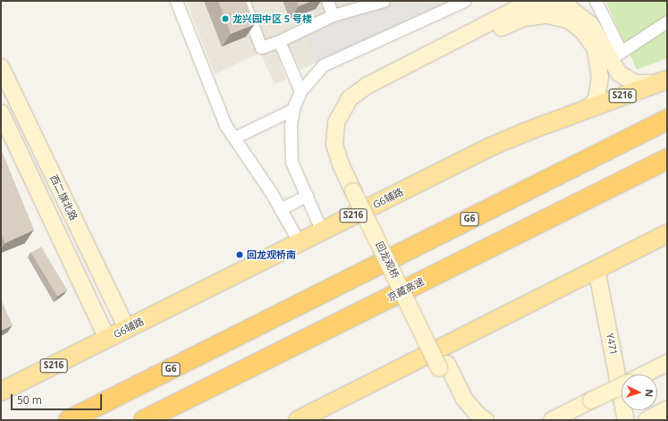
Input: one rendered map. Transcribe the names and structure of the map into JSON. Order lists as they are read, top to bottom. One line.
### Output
{"streets":{"highway":["G6","京藏高速"],"main road":["S216","西二旗北路","G6辅路","回龙观桥","Y471"]},"crossings":[["西二旗北路","G6辅路"]],"places":["龙兴园中区 5 号楼","回龙观桥南"],"scale_bar":"50 m","north":"right"}
